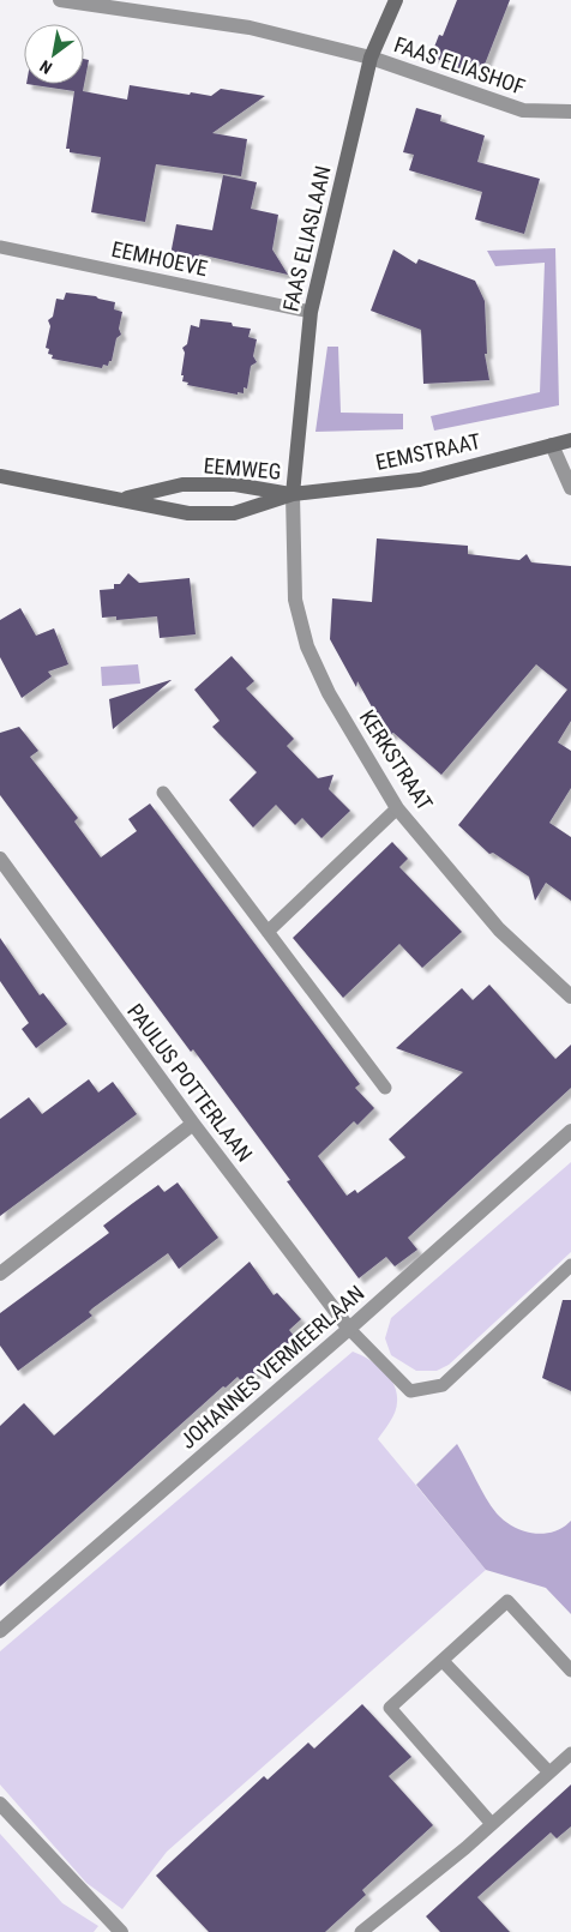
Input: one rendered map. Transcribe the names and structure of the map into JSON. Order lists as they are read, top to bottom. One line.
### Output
{"streets":{"main road":["FAAS ELIASLAAN","EEMSTRAAT","EEMWEG"],"street":["FAAS ELIASHOF","KERKSTRAAT","PAULUS POTTERLAAN","JOHANNES VERMEERLAAN"],"lane":["EEMHOEVE"]},"crossings":[["FAAS ELIASHOF","FAAS ELIASLAAN"],["FAAS ELIASLAAN","EEMHOEVE"],["FAAS ELIASLAAN","EEMSTRAAT"],["FAAS ELIASLAAN","EEMWEG"],["FAAS ELIASLAAN","KERKSTRAAT"],["EEMSTRAAT","EEMWEG"],["EEMSTRAAT","KERKSTRAAT"],["EEMWEG","KERKSTRAAT"],["PAULUS POTTERLAAN","JOHANNES VERMEERLAAN"]],"north":"bottom left"}
